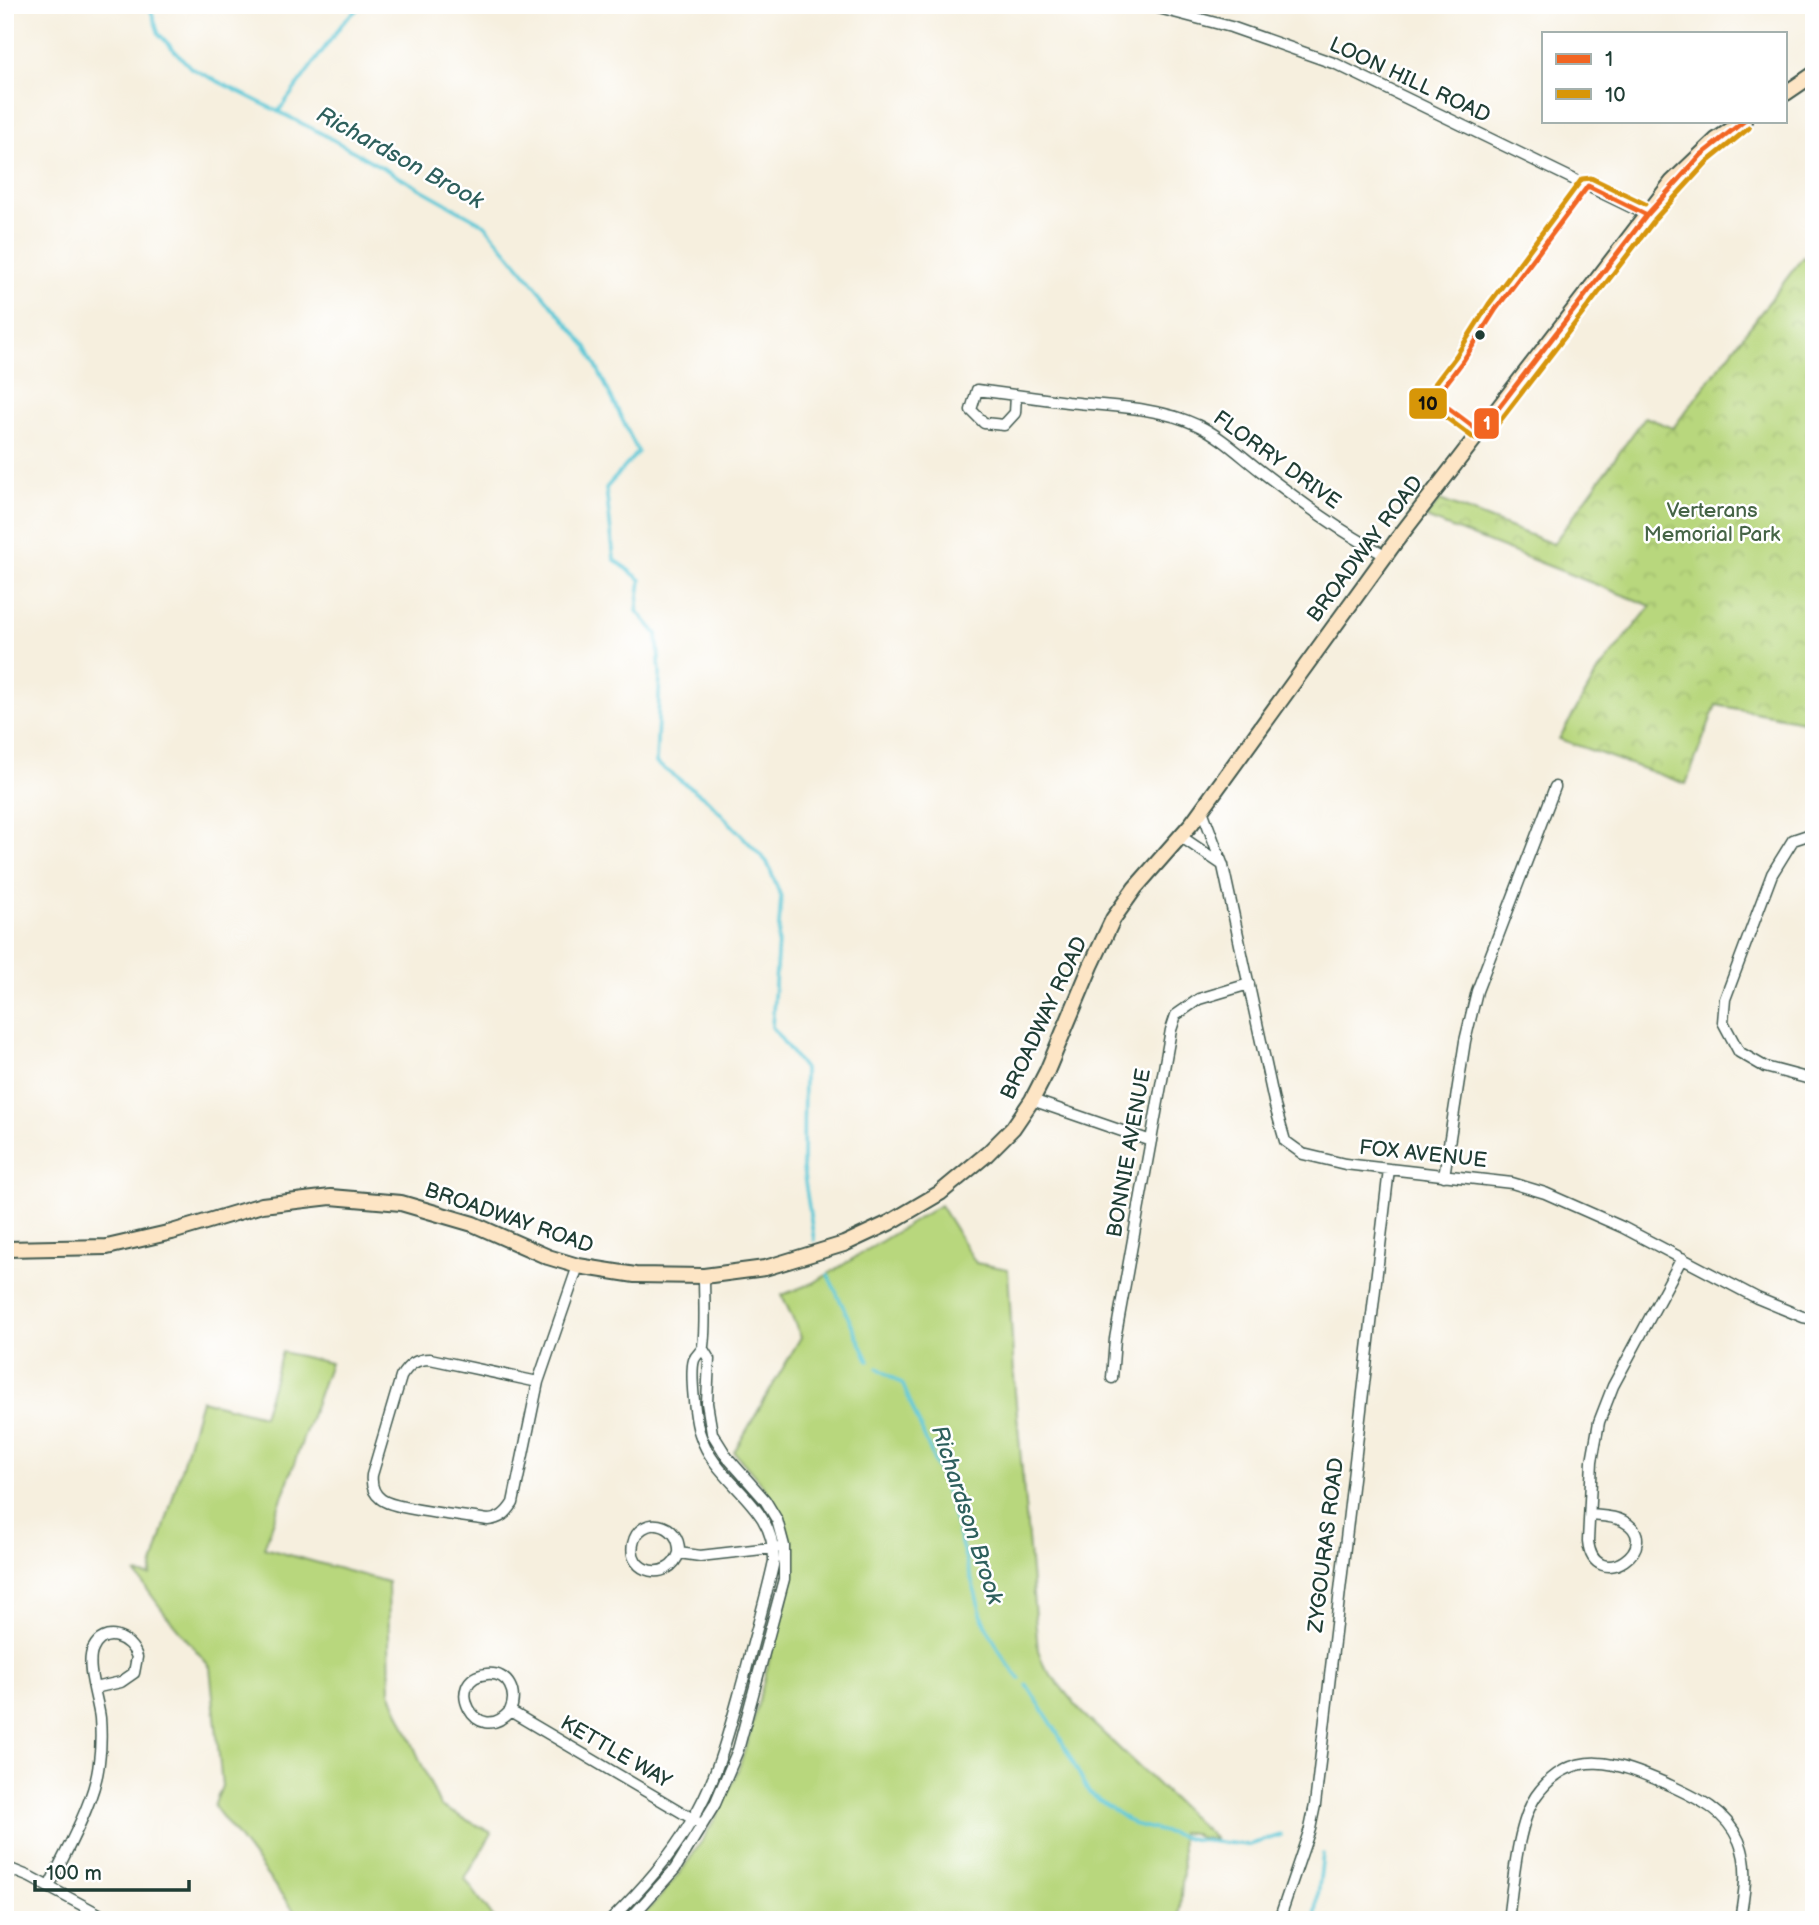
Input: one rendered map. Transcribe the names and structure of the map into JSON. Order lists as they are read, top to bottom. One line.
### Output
{"streets":{"main road":["BROADWAY ROAD"],"street":["LOON HILL ROAD","FLORRY DRIVE","BONNIE AVENUE","FOX AVENUE","ZYGOURAS ROAD","KETTLE WAY"]},"crossings":[["LOON HILL ROAD","BROADWAY ROAD"],["FLORRY DRIVE","BROADWAY ROAD"],["BROADWAY ROAD","FOX AVENUE"],["BONNIE AVENUE","FOX AVENUE"],["FOX AVENUE","ZYGOURAS ROAD"]],"water":["Richardson Brook"],"parks":["Verterans Memorial Park"],"lines":["transit line 1","transit line 10"],"legend":["1","10"],"scale_bar":"100 m"}
